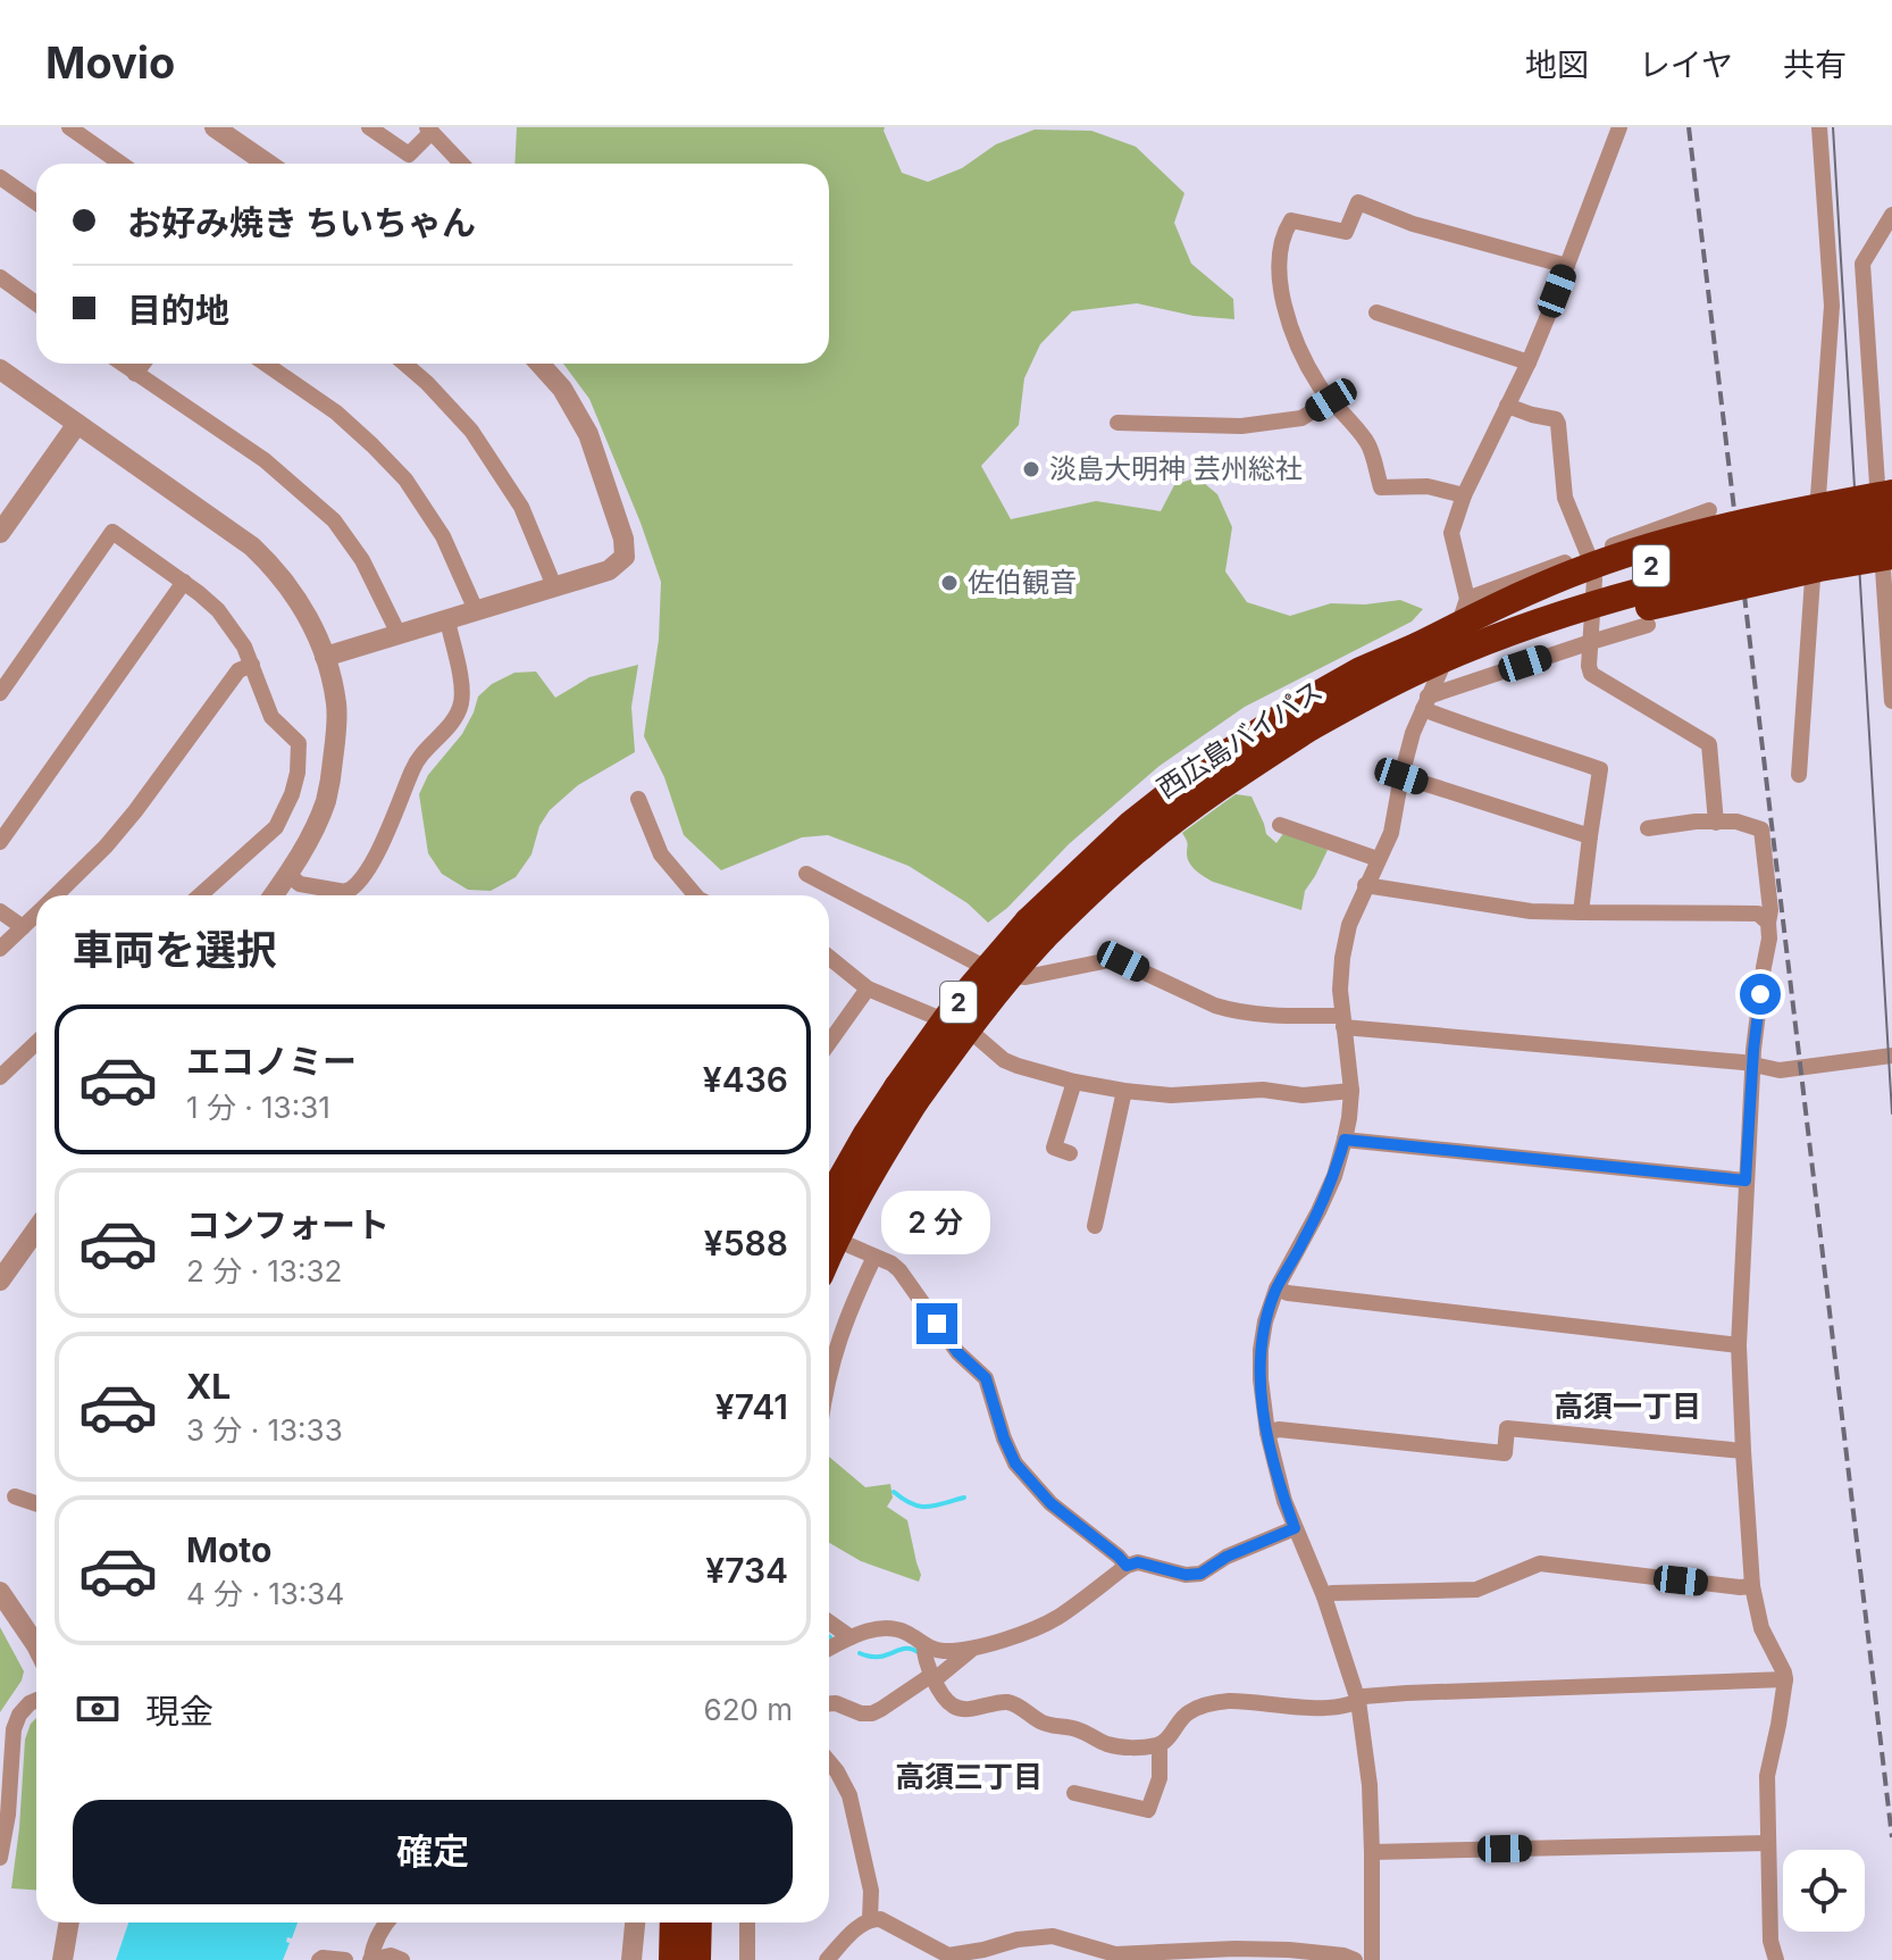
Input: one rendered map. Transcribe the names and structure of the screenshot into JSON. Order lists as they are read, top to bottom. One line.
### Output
{"streets":{"highway":["2","西広島バイパス"]},"districts":["高須一丁目","高須三丁目"],"places":["淡島大明神 芸州総社","佐伯観音"],"page":{"header":"Movio","nav":["地図","レイヤ","共有"],"banner":["お好み焼き ちいちゃん","目的地"],"heading":"車両を選択","list":[{"name":"エコノミー","note":"1 分 · 13:31","value":"¥436"},{"name":"コンフォート","note":"2 分 · 13:32","value":"¥588"},{"name":"XL","note":"3 分 · 13:33","value":"¥741"},{"name":"Moto","note":"4 分 · 13:34","value":"¥734"}],"bubble":"2 分","pay":["現金","620 m"],"buttons":"確定"}}
